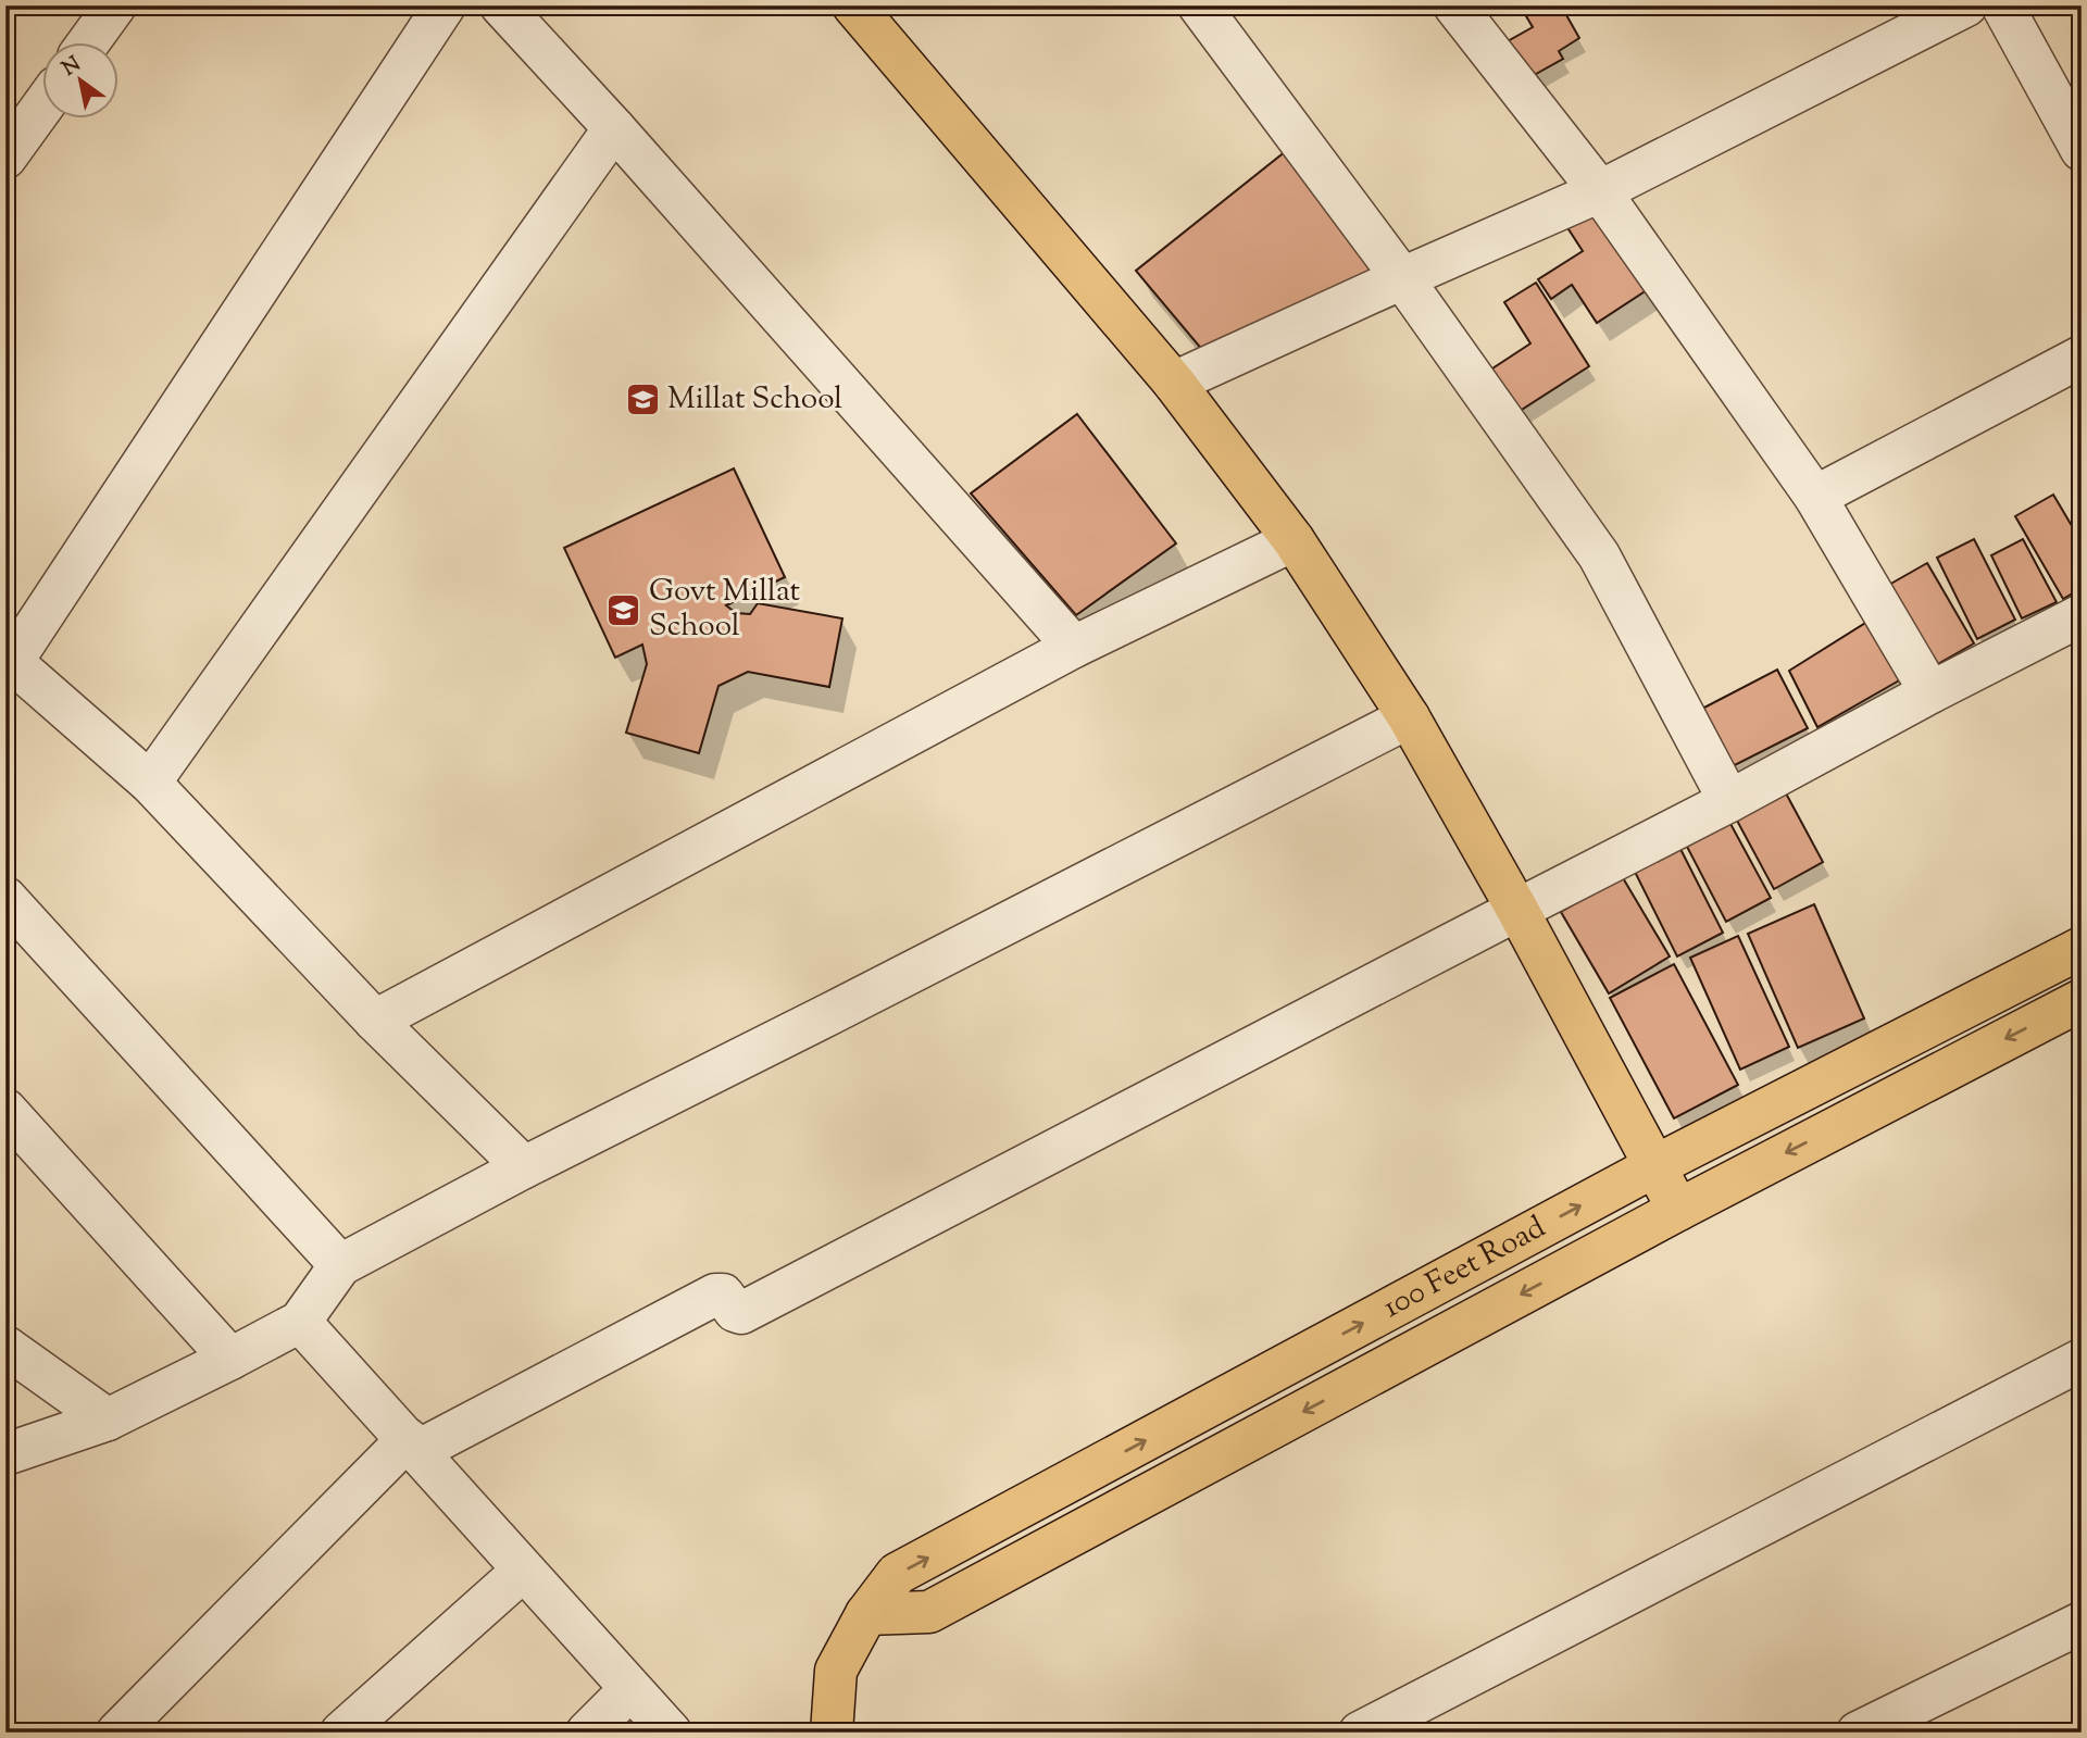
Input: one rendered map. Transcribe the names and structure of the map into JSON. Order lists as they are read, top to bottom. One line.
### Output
{"streets":{"main road":["100 Feet Road"]},"places":{"school or university":["Millat School","Govt Millat School"]},"north":"top left"}
